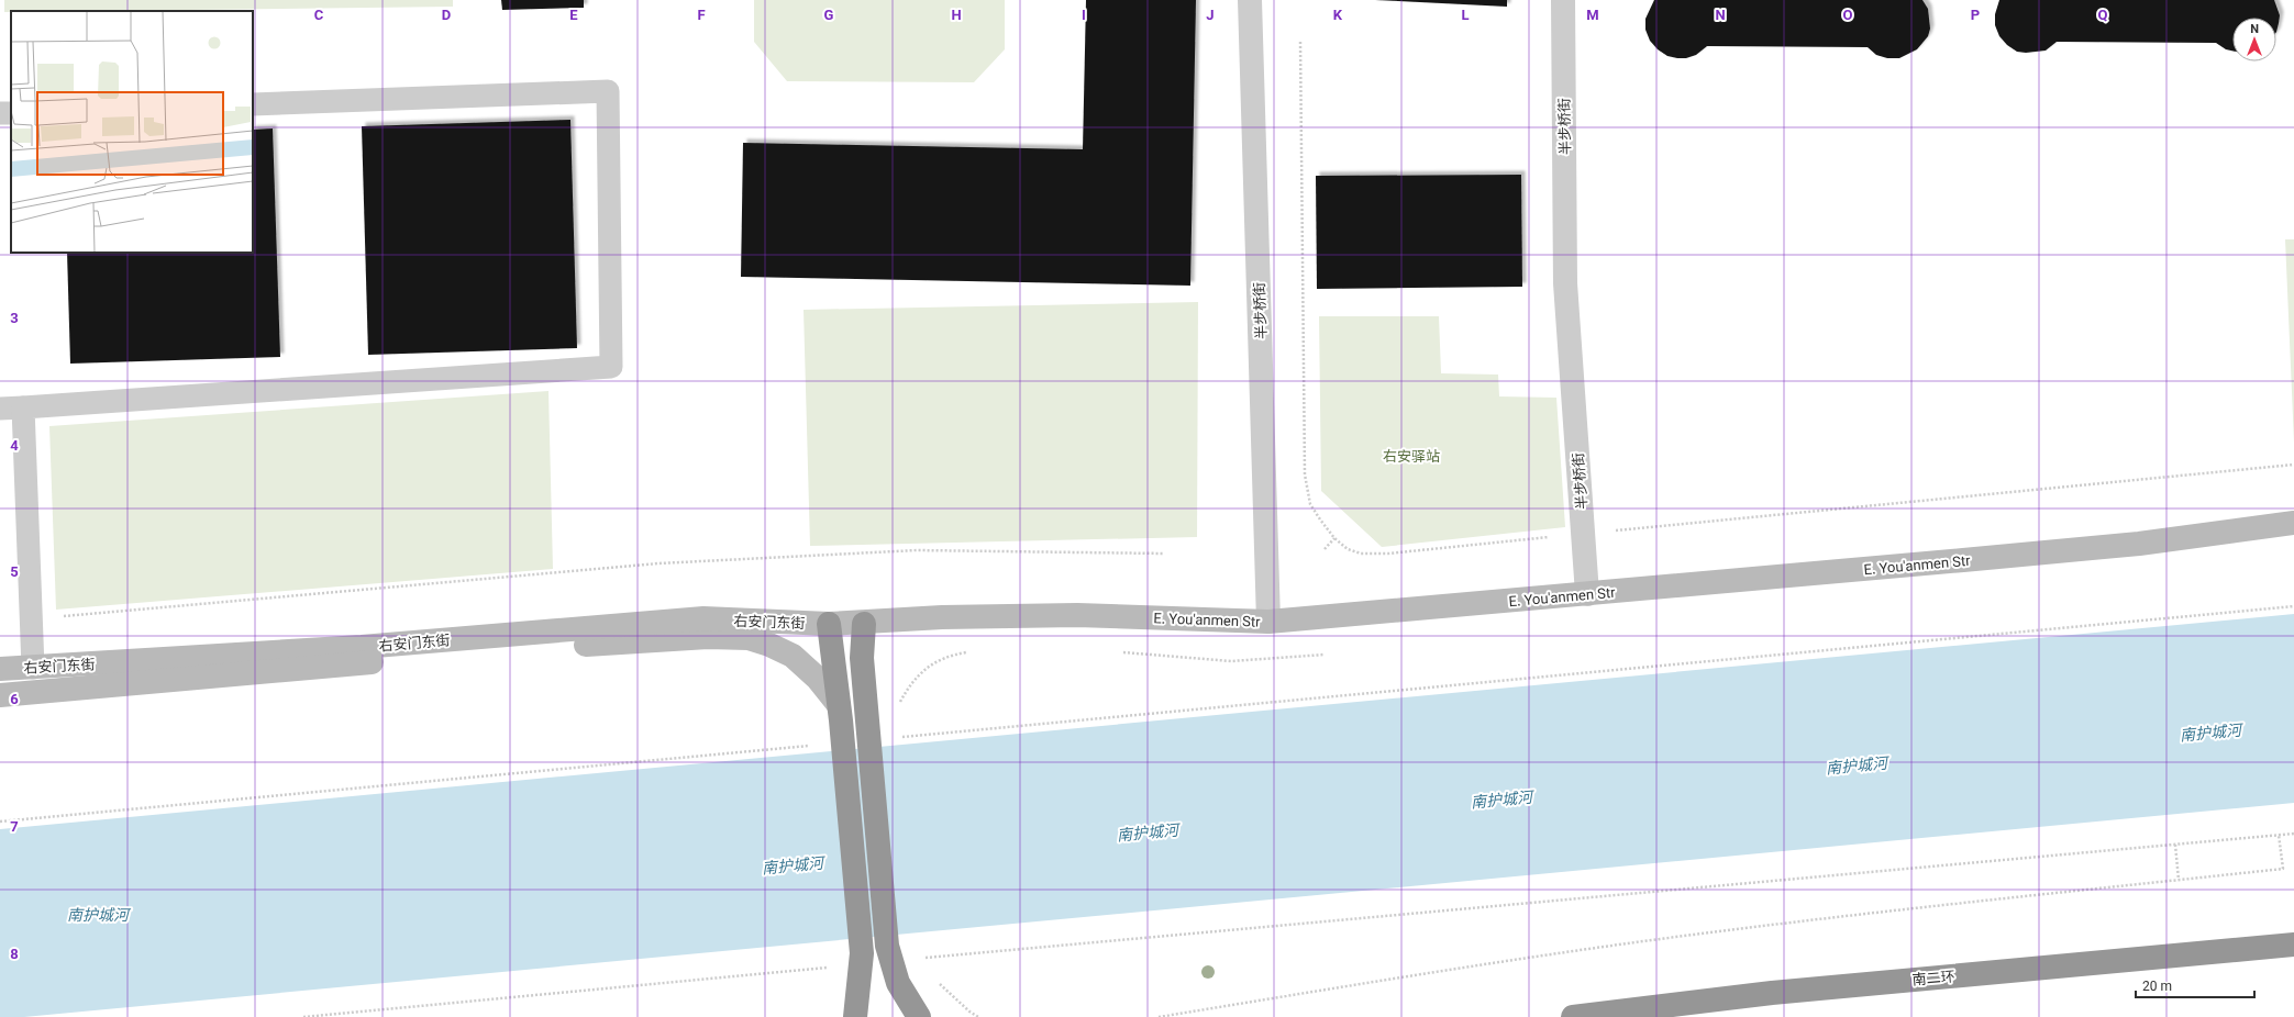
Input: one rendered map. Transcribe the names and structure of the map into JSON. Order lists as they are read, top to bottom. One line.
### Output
{"streets":{"highway":["南二环"],"street":["半步桥街","E. You'anmen Str","右安门东街"]},"crossings":[["半步桥街","E. You'anmen Str"],["E. You'anmen Str","右安门东街"]],"water":["南护城河"],"parks":["右安驿站"],"scale_bar":"20 m","north":"top","grid":{"columns":["C","D","E","F","G","H","I","J","K","L","M","N","O","P","Q"],"rows":["3","4","5","6","7","8"]}}
